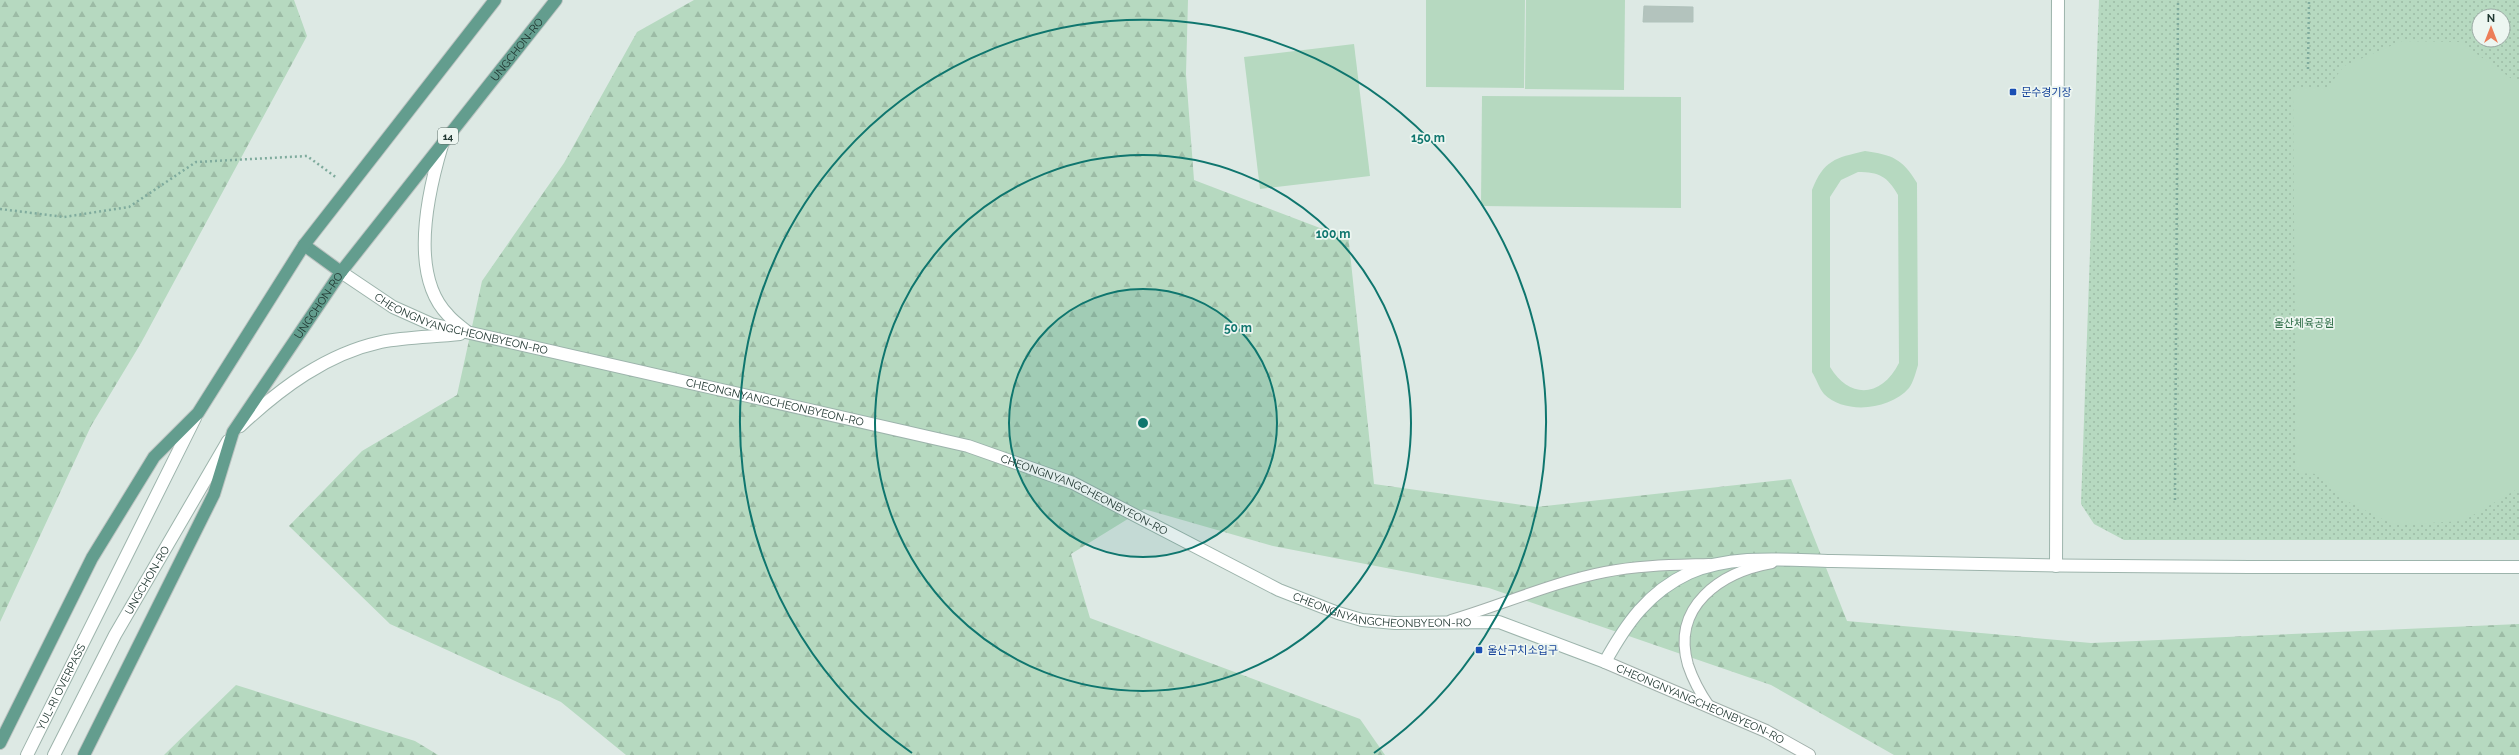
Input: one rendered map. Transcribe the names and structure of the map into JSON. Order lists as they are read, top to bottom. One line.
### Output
{"streets":{"main road":["UNGCHON-RO","14","CHEONGNYANGCHEONBYEON-RO","YUL-RI OVERPASS"]},"crossings":[["UNGCHON-RO","CHEONGNYANGCHEONBYEON-RO"]],"parks":["울산체육공원"],"places":{"transit":["문수경기장","울산구치소입구"]},"north":"top","rings":["150 m","100 m","50 m"]}
